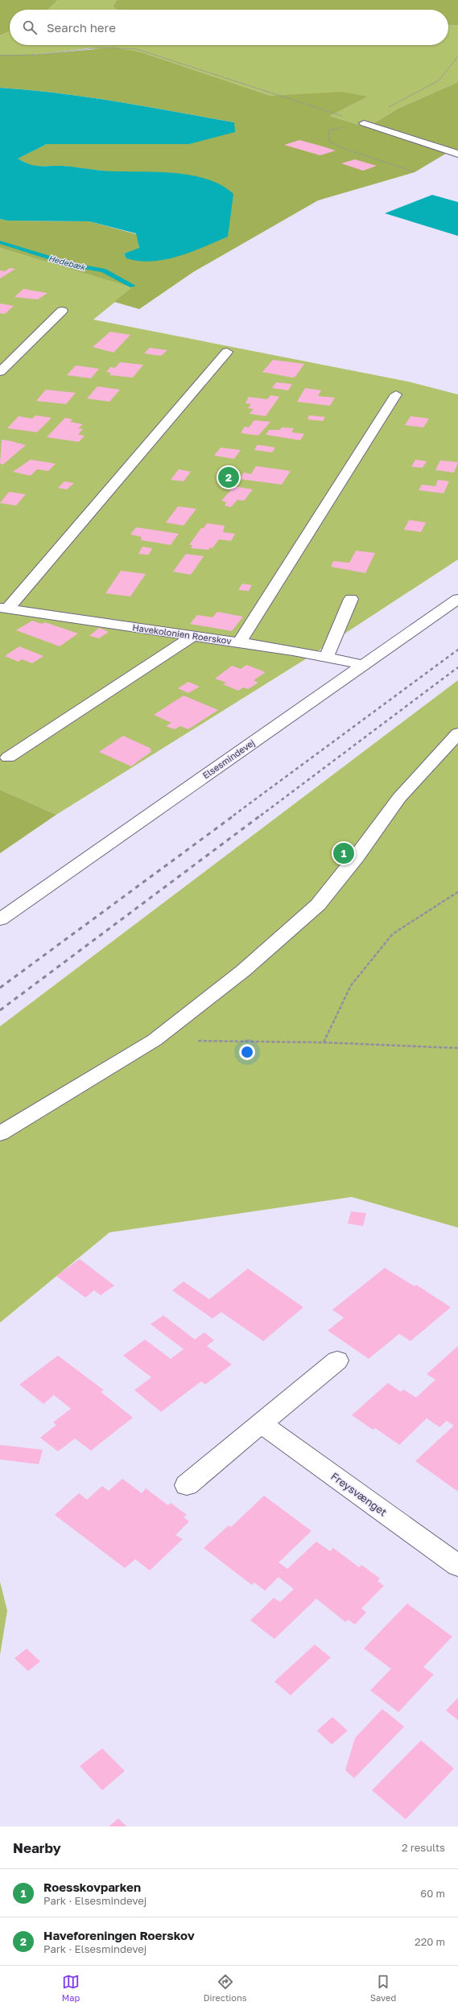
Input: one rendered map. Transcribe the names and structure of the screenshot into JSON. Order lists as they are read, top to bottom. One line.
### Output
{"streets":{"street":["Havekolonien Roerskov","Elsesmindevej","Freysvænget"]},"crossings":[["Havekolonien Roerskov","Elsesmindevej"]],"water":["Hedebæk"],"page":{"search":"Search here","pins":["2","1"],"heading":["Nearby","2 results"],"list":[{"mark":"1","name":"Roesskovparken","note":"Park · Elsesmindevej","value":"60 m"},{"mark":"2","name":"Haveforeningen Roerskov","note":"Park · Elsesmindevej","value":"220 m"}],"nav":["Map","Directions","Saved"]}}
